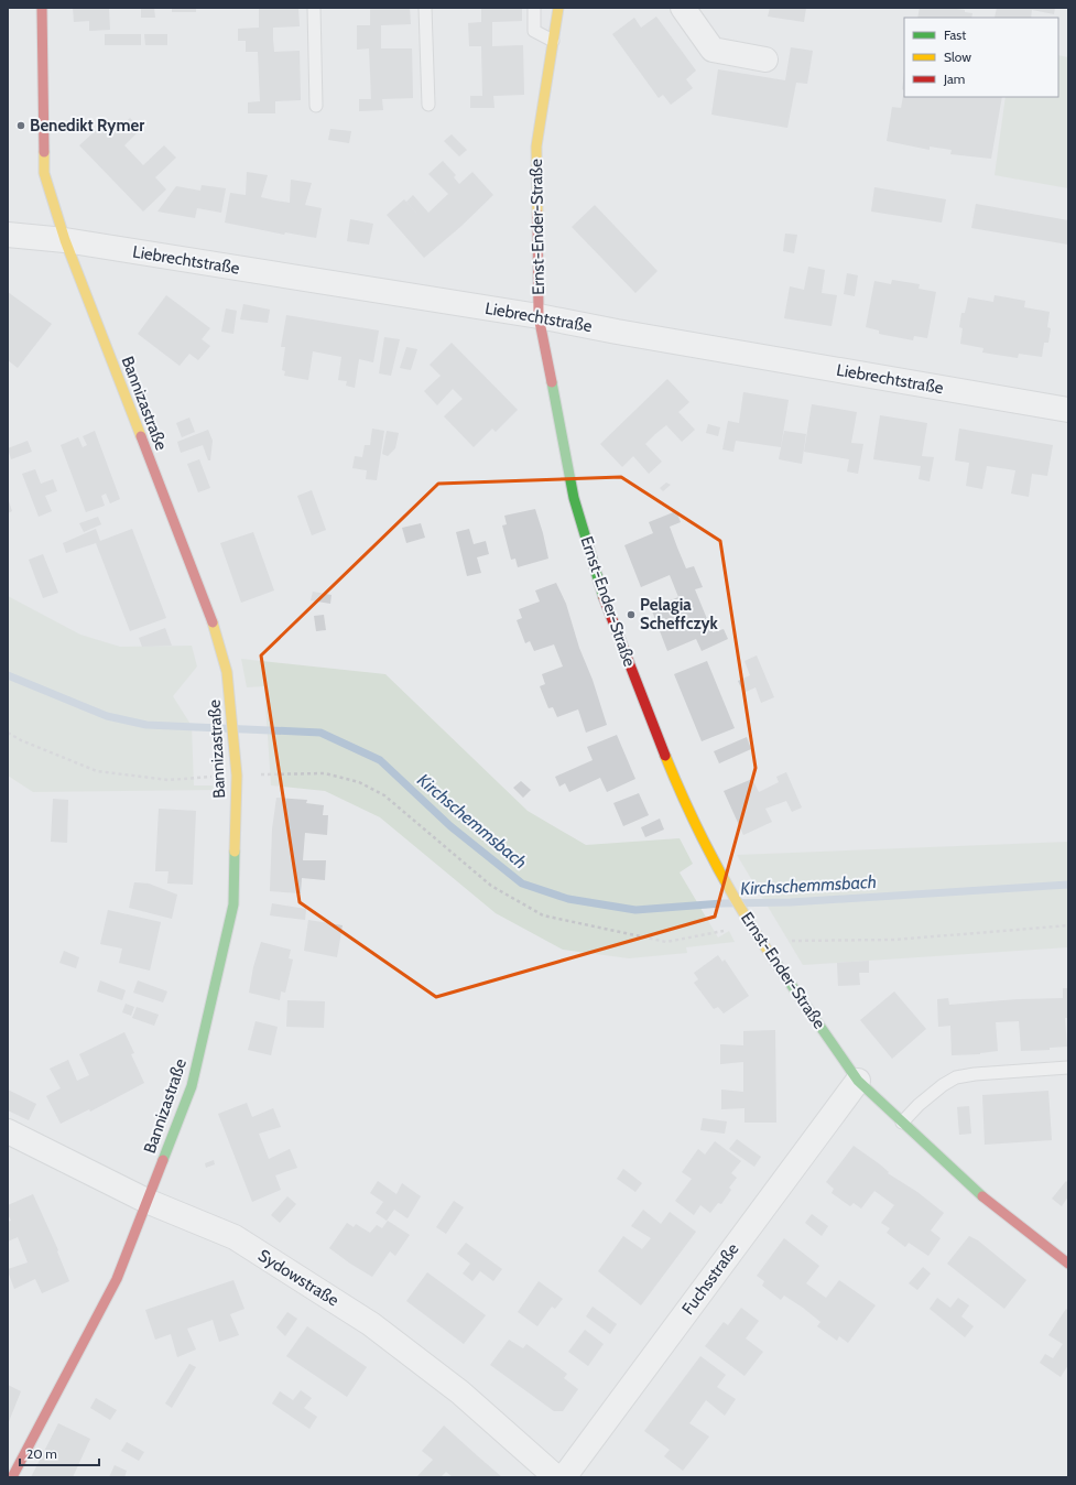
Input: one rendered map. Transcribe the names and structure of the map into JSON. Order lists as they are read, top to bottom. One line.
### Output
{"streets":{"street":["Ernst-Ender-Straße","Liebrechtstraße","Bannizastraße","Sydowstraße","Fuchsstraße"]},"crossings":[["Ernst-Ender-Straße","Liebrechtstraße"],["Ernst-Ender-Straße","Fuchsstraße"],["Liebrechtstraße","Bannizastraße"],["Bannizastraße","Sydowstraße"]],"water":["Kirchschemmsbach"],"places":["Benedikt Rymer","Pelagia Scheffczyk"],"legend":["Fast","Slow","Jam"],"scale_bar":"20 m"}
